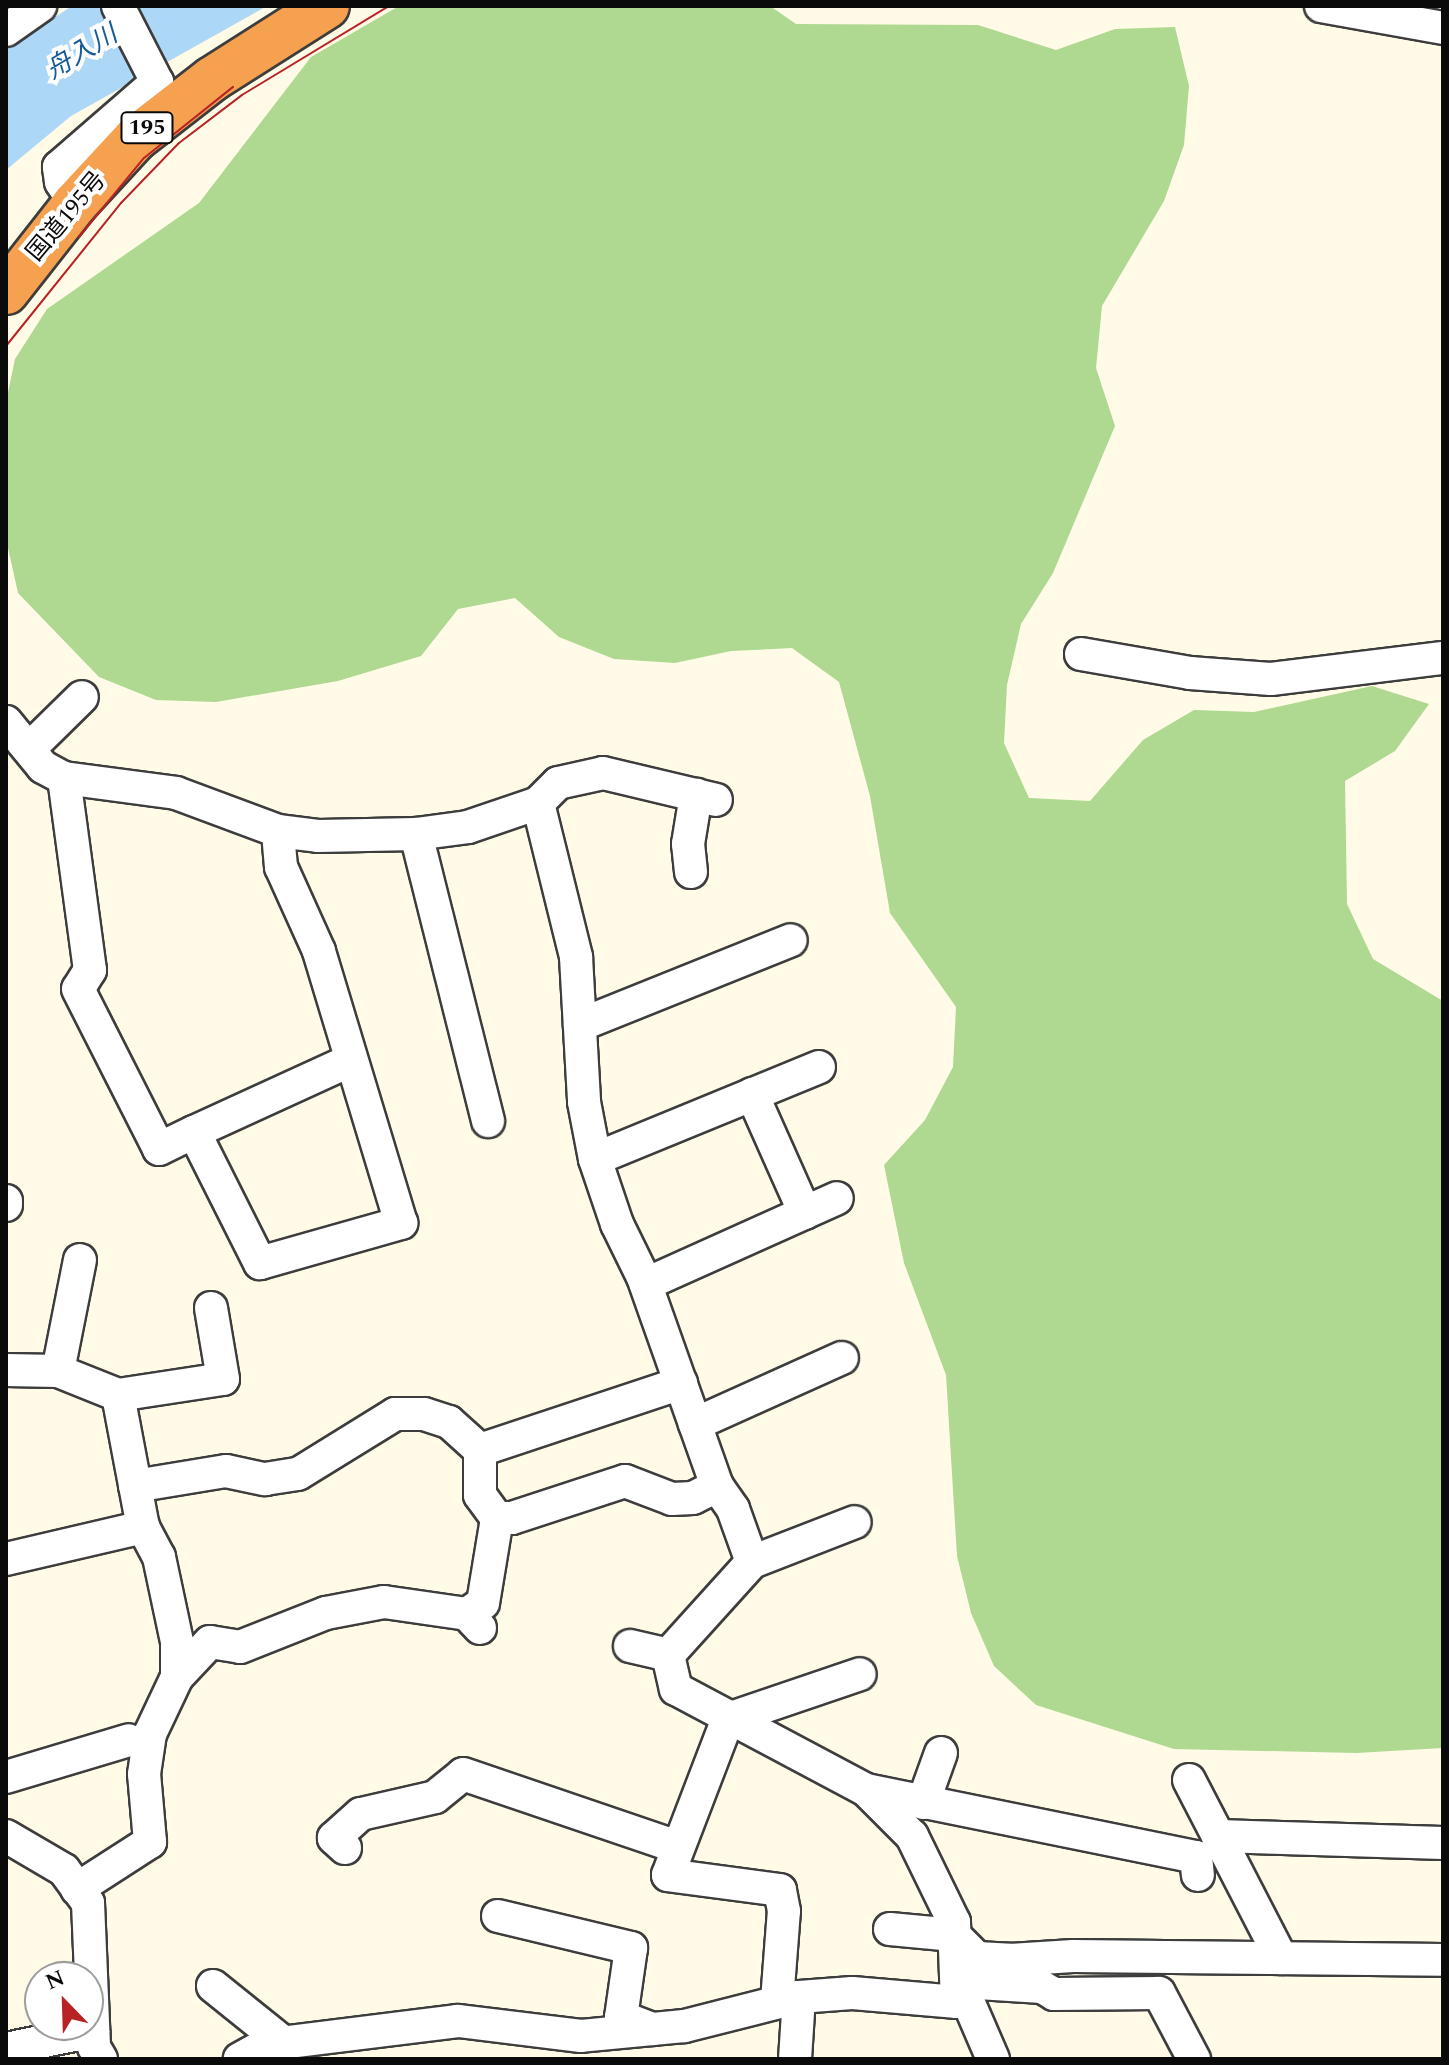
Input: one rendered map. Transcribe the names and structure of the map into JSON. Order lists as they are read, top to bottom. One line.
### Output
{"streets":{"highway":["195","国道195号"]},"water":["舟入川"],"north":"top left"}
